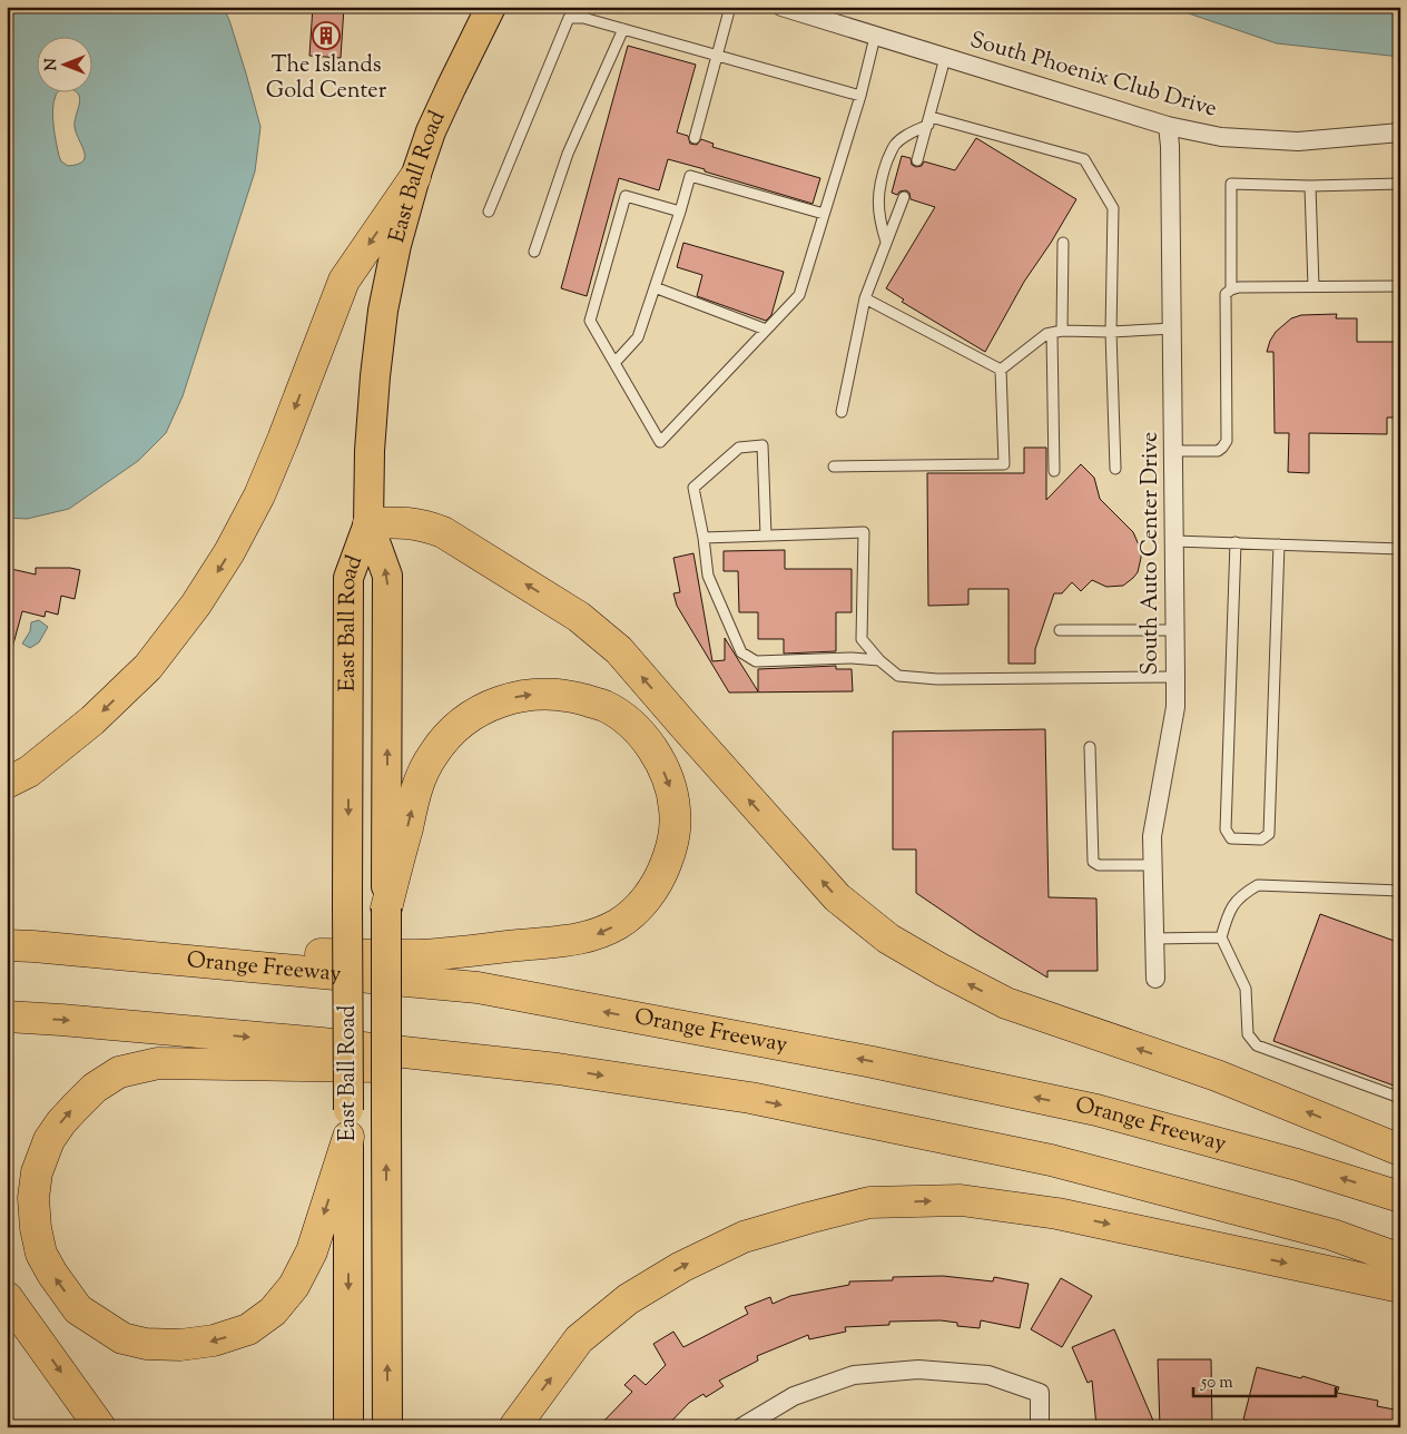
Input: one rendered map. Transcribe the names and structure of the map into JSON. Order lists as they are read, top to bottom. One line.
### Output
{"streets":{"highway":["Orange Freeway"],"main road":["East Ball Road"],"street":["South Phoenix Club Drive","South Auto Center Drive"]},"crossings":[["South Phoenix Club Drive","South Auto Center Drive"]],"places":{"building":["The Islands Gold Center"]},"scale_bar":"50 m","north":"left"}
